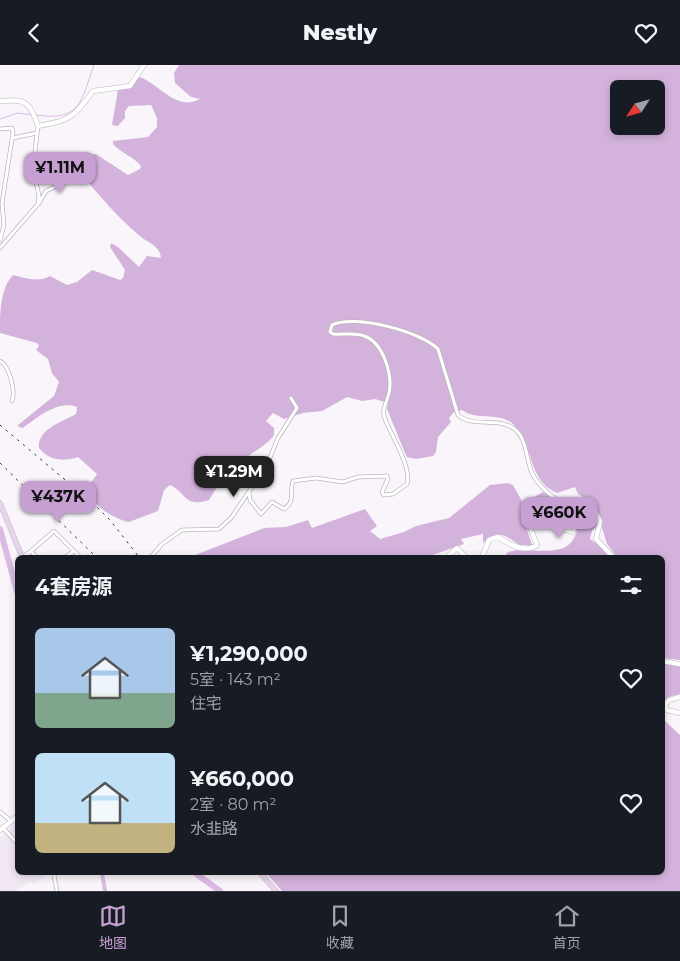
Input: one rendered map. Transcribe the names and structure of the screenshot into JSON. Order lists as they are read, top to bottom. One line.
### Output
{"north":"bottom left","page":{"header":"Nestly","price":["¥1.11M","¥1.29M","¥437K","¥660K"],"heading":"4套房源","list":[{"name":"¥1,290,000","note":"5室 · 143 m² · 住宅"},{"name":"¥660,000","note":"2室 · 80 m² · 水韭路"}],"tabs":["地图","收藏","首页"]}}
